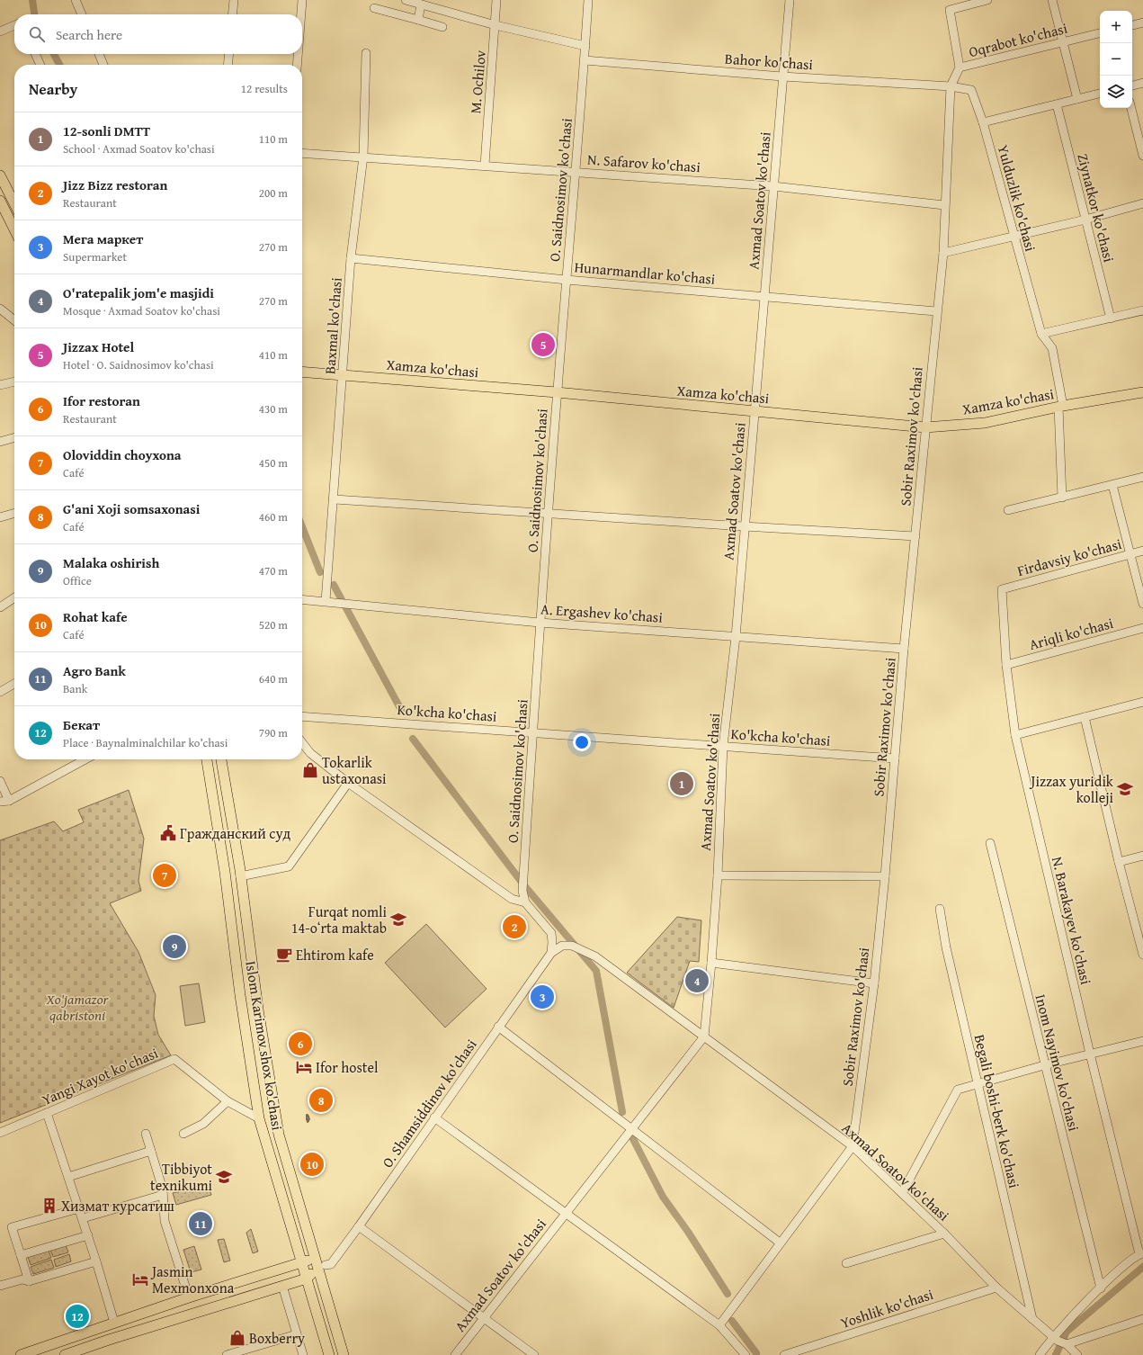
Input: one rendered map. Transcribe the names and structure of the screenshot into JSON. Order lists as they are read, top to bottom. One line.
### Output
{"streets":{"main road":["Xamza ko'chasi","Islom Karimov shox ko'chasi"],"street":["Oqrabot ko'chasi","Bahor ko'chasi","M. Ochilov","N. Safarov ko'chasi","O. Saidnosimov ko'chasi","Yulduzlik ko'chasi","Axmad Soatov ko'chasi","Ziynatkor ko'chasi","Hunarmandlar ko'chasi","Baxmal ko'chasi","Sobir Raximov ko'chasi","Firdavsiy ko'chasi","A. Ergashev ko'chasi","Ariqli ko'chasi","Ko'kcha ko'chasi","N. Barakayev ko'chasi","Inom Nayimov ko'chasi","Yangi Xayot ko'chasi","O. Shamsiddinov ko'chasi","Begali boshi-berk ko'chasi","Yoshlik ko'chasi"]},"crossings":[["Oqrabot ko'chasi","Bahor ko'chasi"],["Oqrabot ko'chasi","Yulduzlik ko'chasi"],["Oqrabot ko'chasi","Sobir Raximov ko'chasi"],["Bahor ko'chasi","O. Saidnosimov ko'chasi"],["Bahor ko'chasi","Yulduzlik ko'chasi"],["Bahor ko'chasi","Axmad Soatov ko'chasi"],["Bahor ko'chasi","Sobir Raximov ko'chasi"],["M. Ochilov","N. Safarov ko'chasi"],["N. Safarov ko'chasi","O. Saidnosimov ko'chasi"],["N. Safarov ko'chasi","Axmad Soatov ko'chasi"],["N. Safarov ko'chasi","Baxmal ko'chasi"],["N. Safarov ko'chasi","Sobir Raximov ko'chasi"],["O. Saidnosimov ko'chasi","Hunarmandlar ko'chasi"],["O. Saidnosimov ko'chasi","Xamza ko'chasi"],["O. Saidnosimov ko'chasi","A. Ergashev ko'chasi"],["O. Saidnosimov ko'chasi","Ko'kcha ko'chasi"],["Yulduzlik ko'chasi","Sobir Raximov ko'chasi"],["Axmad Soatov ko'chasi","Hunarmandlar ko'chasi"],["Axmad Soatov ko'chasi","Xamza ko'chasi"],["Axmad Soatov ko'chasi","Sobir Raximov ko'chasi"],["Axmad Soatov ko'chasi","A. Ergashev ko'chasi"],["Axmad Soatov ko'chasi","Ko'kcha ko'chasi"],["Axmad Soatov ko'chasi","O. Shamsiddinov ko'chasi"],["Axmad Soatov ko'chasi","Begali boshi-berk ko'chasi"],["Axmad Soatov ko'chasi","Yoshlik ko'chasi"],["Hunarmandlar ko'chasi","Baxmal ko'chasi"],["Hunarmandlar ko'chasi","Sobir Raximov ko'chasi"],["Baxmal ko'chasi","Xamza ko'chasi"],["Baxmal ko'chasi","A. Ergashev ko'chasi"],["Xamza ko'chasi","Sobir Raximov ko'chasi"],["Sobir Raximov ko'chasi","A. Ergashev ko'chasi"],["Sobir Raximov ko'chasi","Ko'kcha ko'chasi"],["Firdavsiy ko'chasi","N. Barakayev ko'chasi"],["Ariqli ko'chasi","N. Barakayev ko'chasi"],["Islom Karimov shox ko'chasi","Yangi Xayot ko'chasi"],["Islom Karimov shox ko'chasi","O. Shamsiddinov ko'chasi"]],"parks":["Xo'jamazor qabristoni"],"places":{"shop":["Tokarlik ustaxonasi","Boxberry"],"school or university":["Jizzax yuridik kolleji","Furqat nomli 14-oʻrta maktab","Tibbiyot texnikumi"],"public building":["Гражданский суд"],"cafe":["Ehtirom kafe"],"hotel":["Ifor hostel","Jasmin Mexmonxona"],"building":["Хизмат курсатиш"]},"page":{"map_buttons":["+","−"],"search":"Search here","heading":["Nearby","12 results"],"list":[{"mark":"1","name":"12-sonli DMTT","note":"School · Axmad Soatov ko'chasi","value":"110 m"},{"mark":"2","name":"Jizz Bizz restoran","note":"Restaurant","value":"200 m"},{"mark":"3","name":"Мега маркет","note":"Supermarket","value":"270 m"},{"mark":"4","name":"O'ratepalik jom'e masjidi","note":"Mosque · Axmad Soatov ko'chasi","value":"270 m"},{"mark":"5","name":"Jizzax Hotel","note":"Hotel · O. Saidnosimov ko'chasi","value":"410 m"},{"mark":"6","name":"Ifor restoran","note":"Restaurant","value":"430 m"},{"mark":"7","name":"Oloviddin choyxona","note":"Café","value":"450 m"},{"mark":"8","name":"G'ani Xoji somsaxonasi","note":"Café","value":"460 m"},{"mark":"9","name":"Malaka oshirish","note":"Office","value":"470 m"},{"mark":"10","name":"Rohat kafe","note":"Café","value":"520 m"},{"mark":"11","name":"Agro Bank","note":"Bank","value":"640 m"},{"mark":"12","name":"Бекат","note":"Place · Baynalminalchilar ko’chasi","value":"790 m"}],"pins":["5","1","7","2","9","4","3","6","8","10","11","12"]}}
